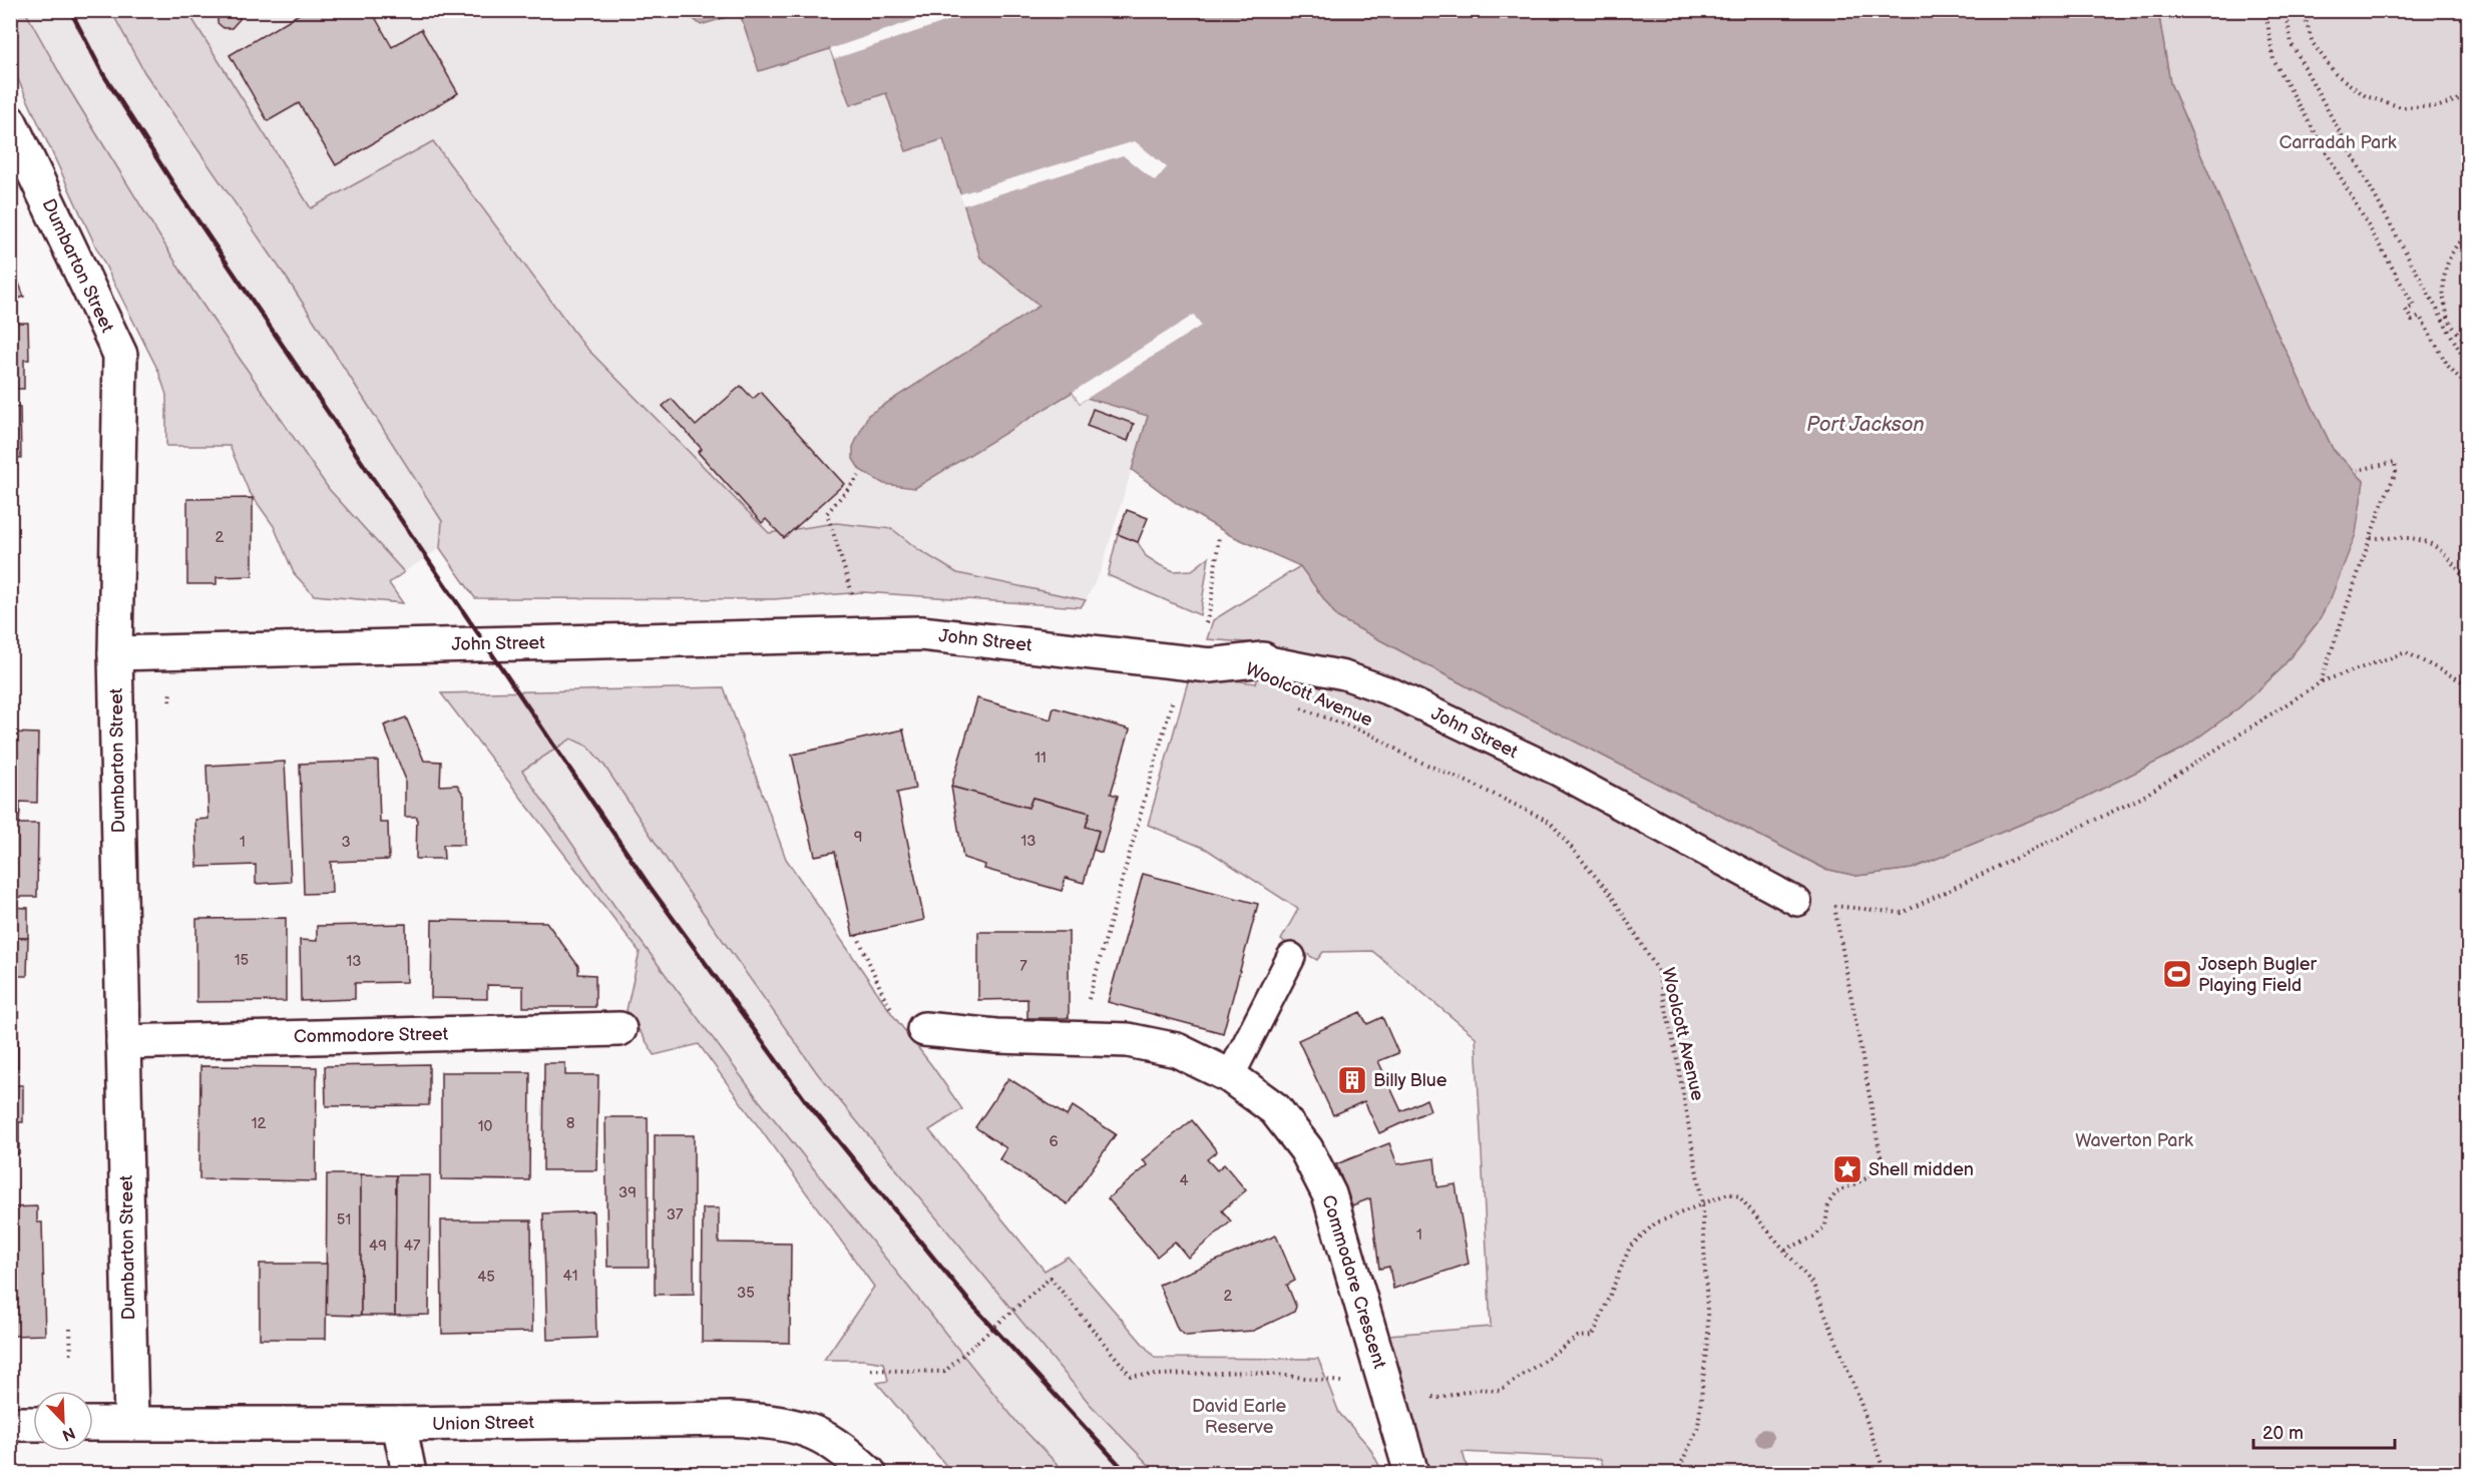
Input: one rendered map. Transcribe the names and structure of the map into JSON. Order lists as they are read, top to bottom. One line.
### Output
{"streets":{"street":["Dumbarton Street","John Street","Commodore Street","Commodore Crescent","Union Street"],"path":["Woolcott Avenue"]},"crossings":[["Dumbarton Street","John Street"],["Dumbarton Street","Commodore Street"],["Dumbarton Street","Union Street"]],"water":["Port Jackson"],"parks":["Carradah Park","Waverton Park","David Earle Reserve"],"places":{"sports":["Joseph Bugler Playing Field"],"building":["Billy Blue"],"place":["Shell midden"]},"house_numbers":["2","11","9","13","1","3","15","13","7","12","8","10","6","4","39","37","51","1","49","47","41","45","35","2"],"scale_bar":"20 m","north":"bottom right"}
